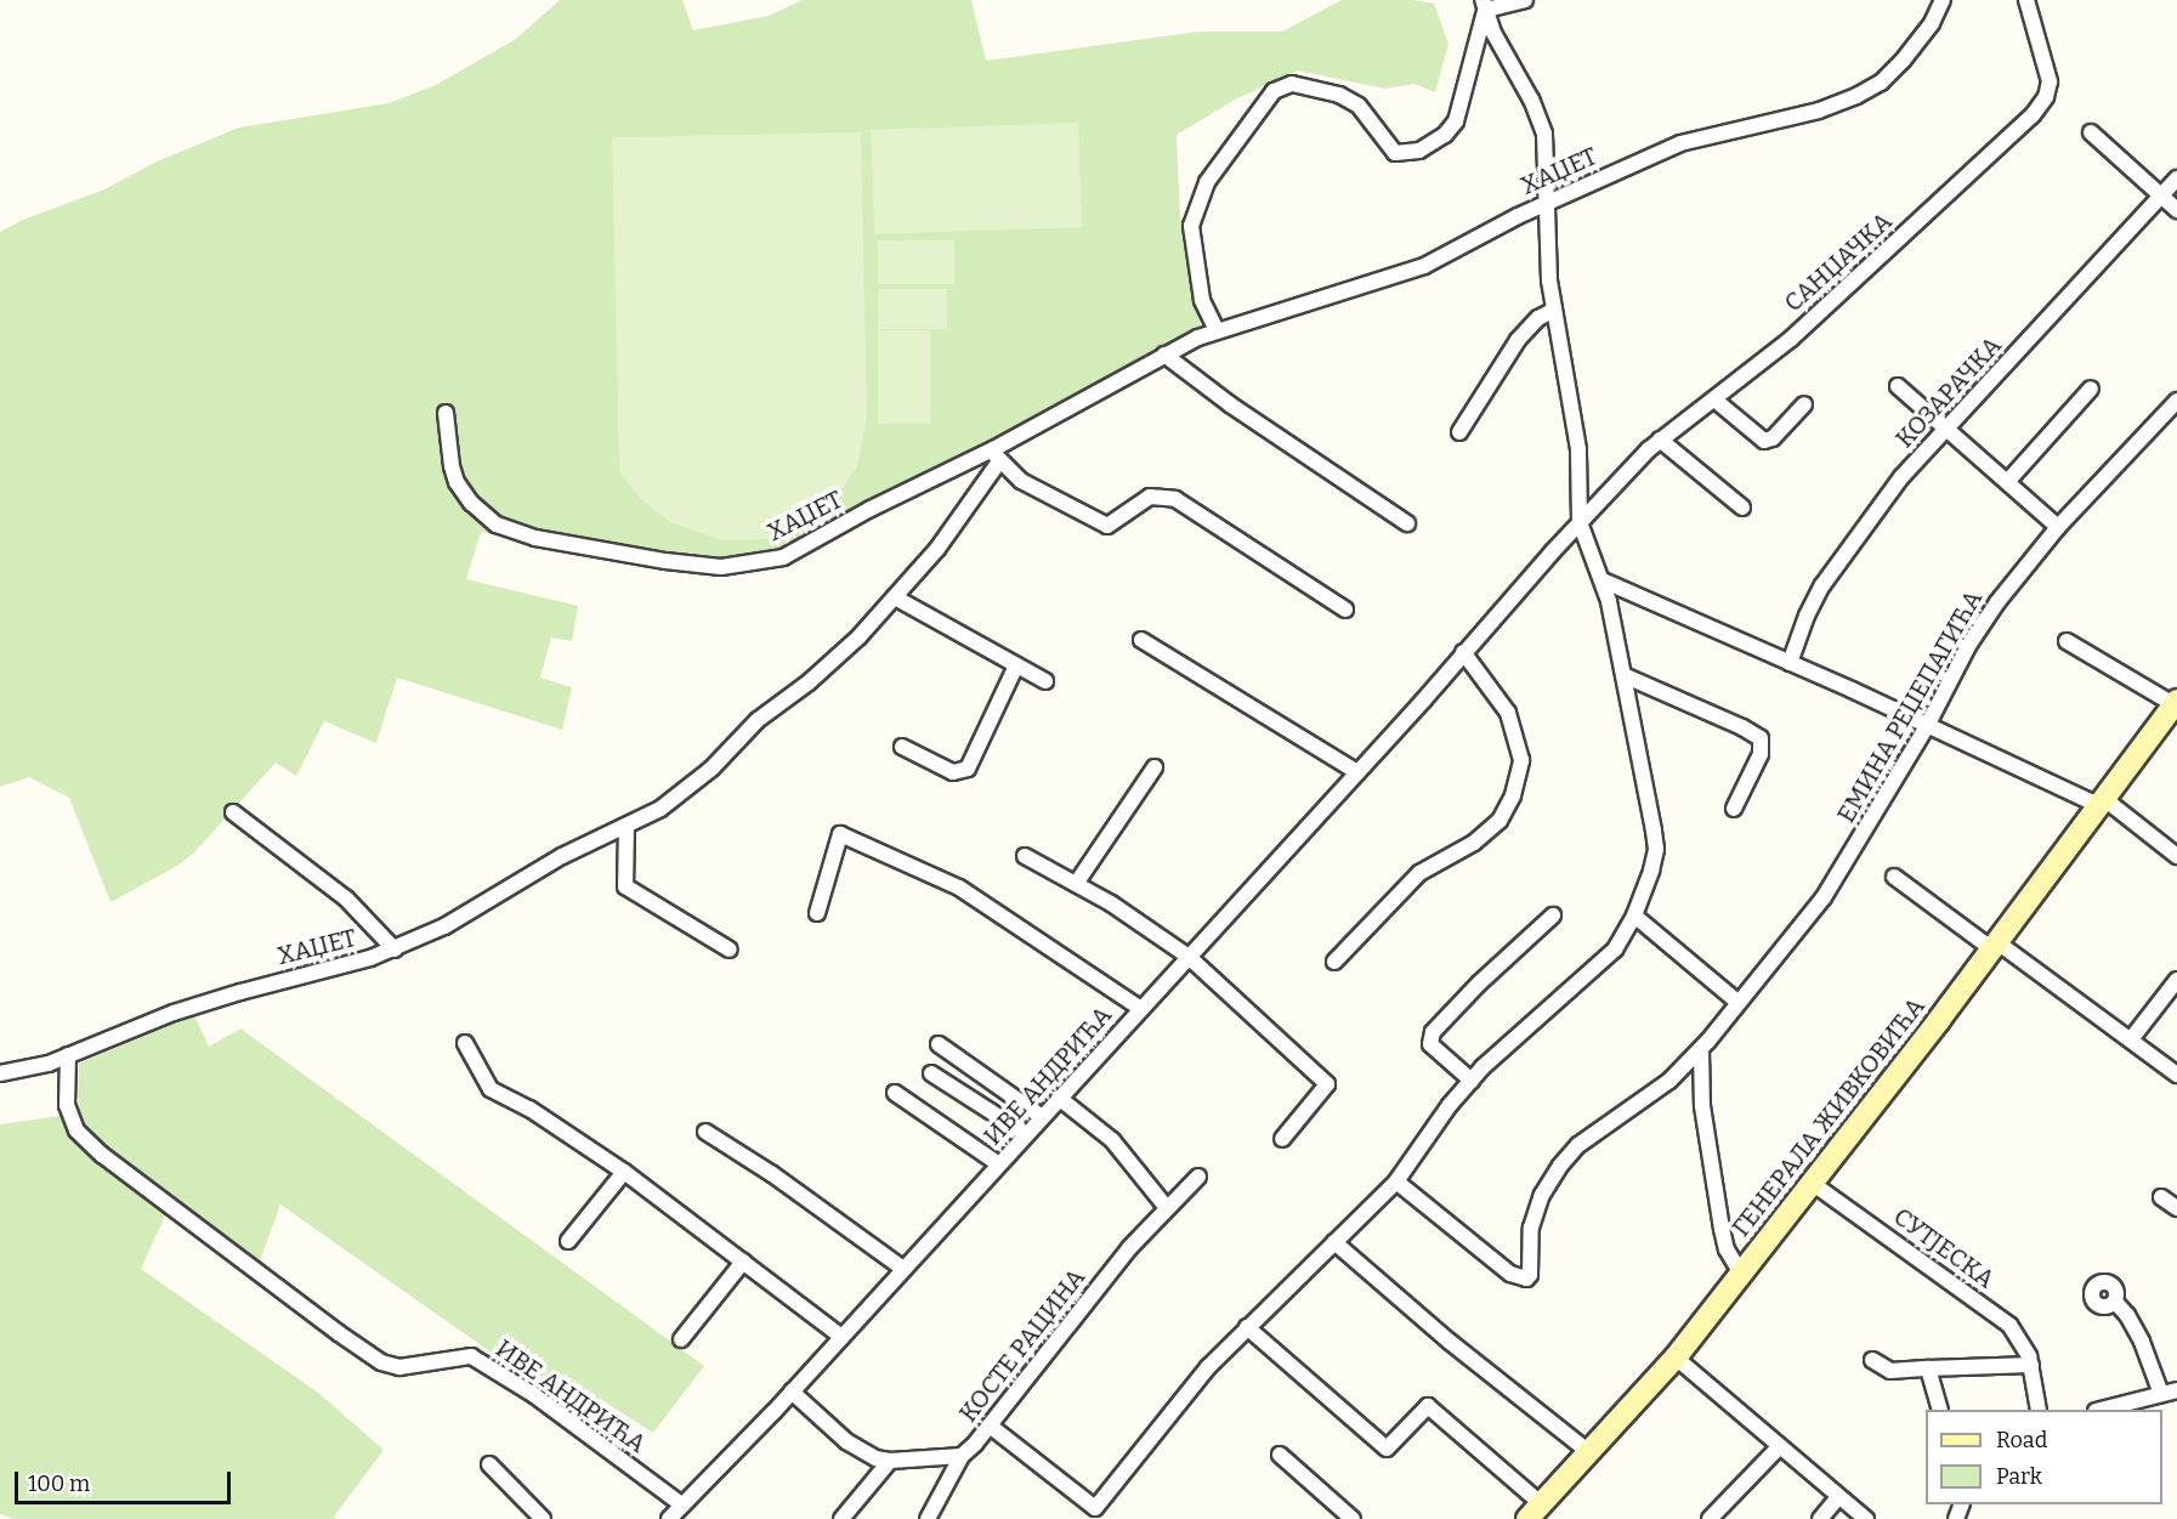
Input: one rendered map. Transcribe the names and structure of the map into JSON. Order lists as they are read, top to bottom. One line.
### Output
{"streets":{"street":["ХАЏЕТ","САНЏАЧКА","КОЗАРАЧКА","ЕМИНА РЕЏЕПАГИЋА","ИВЕ АНДРИЋА","ГЕНЕРАЛА ЖИВКОВИЋА","СУТЈЕСКА","КОСТЕ РАЦИНА"]},"crossings":[["ХАЏЕТ","ИВЕ АНДРИЋА"],["САНЏАЧКА","ИВЕ АНДРИЋА"],["ГЕНЕРАЛА ЖИВКОВИЋА","СУТЈЕСКА"]],"legend":["Road","Park"],"scale_bar":"100 m"}
